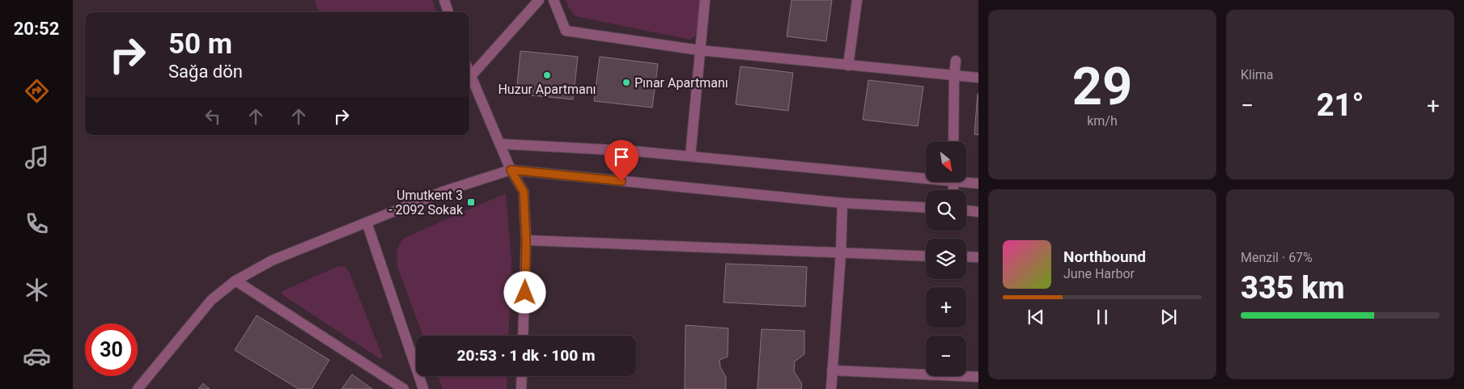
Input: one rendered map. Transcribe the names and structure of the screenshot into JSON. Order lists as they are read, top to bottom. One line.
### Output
{"places":{"other":["Huzur Apartmanı","Pınar Apartmanı"],"transit":["Umutkent 3 - 2092 Sokak"]},"north":"bottom right","page":{"tabs":"20:52","tile":[["29","km/h"],"Klima",["Menzil · 67%","335 km"]],"turn":["50 m","Sağa dön"],"heat":["−","21°","+"],"map_buttons":["+","−"],"song":["Northbound","June Harbor"],"limit":"30","trip":"20:53 · 1 dk · 100 m"}}
